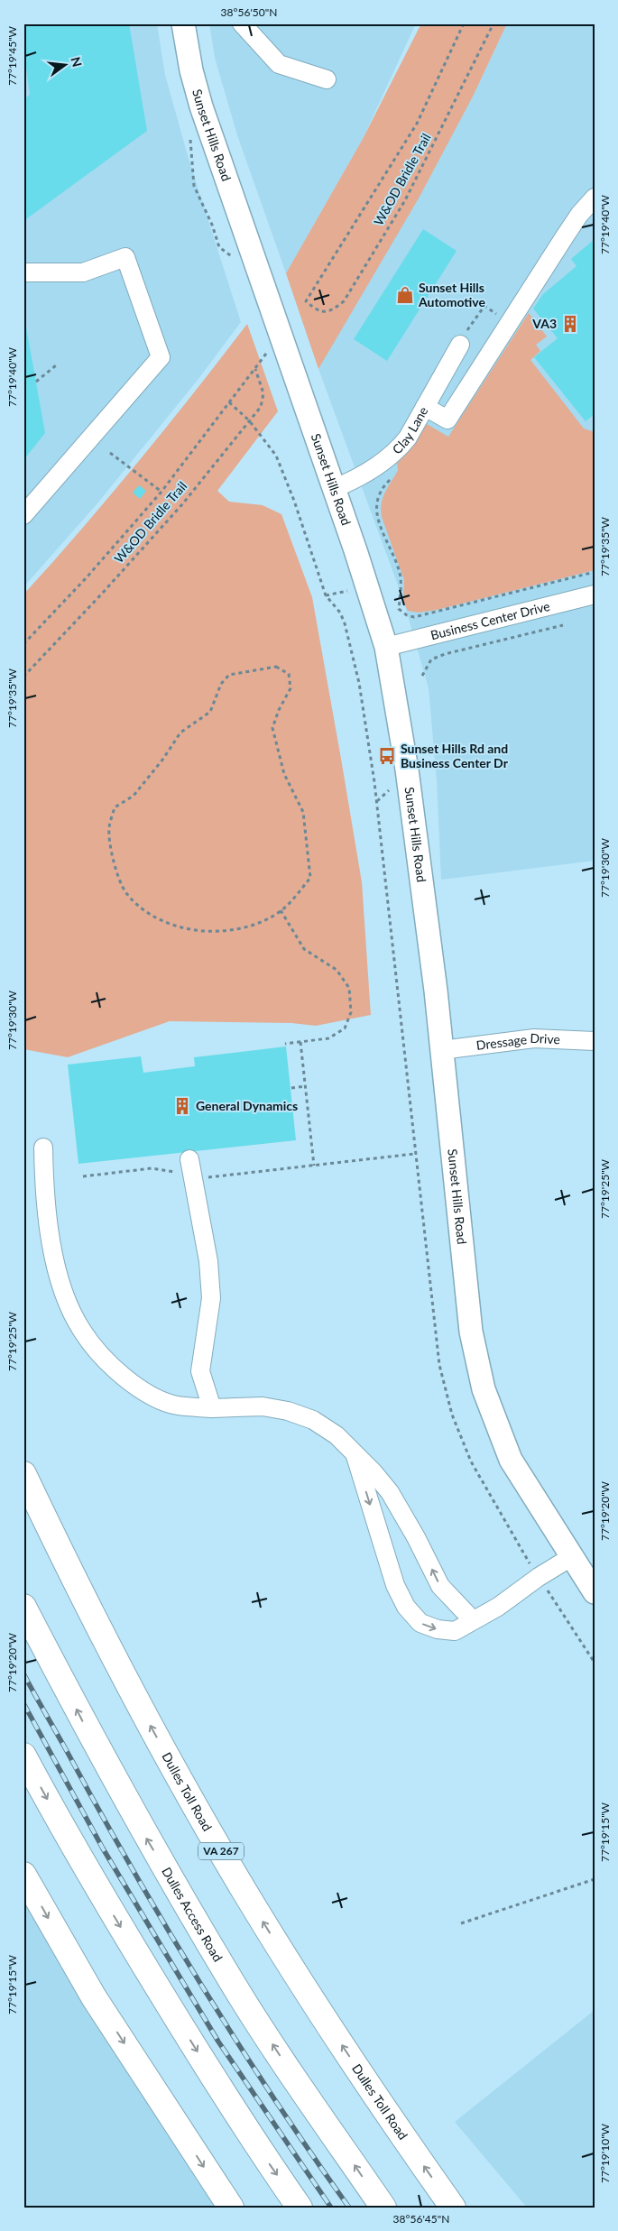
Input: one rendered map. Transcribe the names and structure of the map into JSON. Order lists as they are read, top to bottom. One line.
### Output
{"streets":{"highway":["Dulles Toll Road","VA 267","Dulles Access Road"],"main road":["Sunset Hills Road"],"street":["Clay Lane","Business Center Drive","Dressage Drive"],"path":["W&OD Bridle Trail"]},"crossings":[["Sunset Hills Road","Clay Lane"],["Sunset Hills Road","Business Center Drive"],["Sunset Hills Road","Dressage Drive"]],"places":{"shop":["Sunset Hills Automotive"],"building":["VA3","General Dynamics"],"bus stop":["Sunset Hills Rd and Business Center Dr"]},"north":"right","coordinates":["38°56'50\"N","77°19'45\"W","77°19'40\"W","77°19'35\"W","77°19'30\"W","77°19'25\"W","77°19'20\"W","77°19'15\"W","77°19'10\"W","38°56'45\"N"]}
